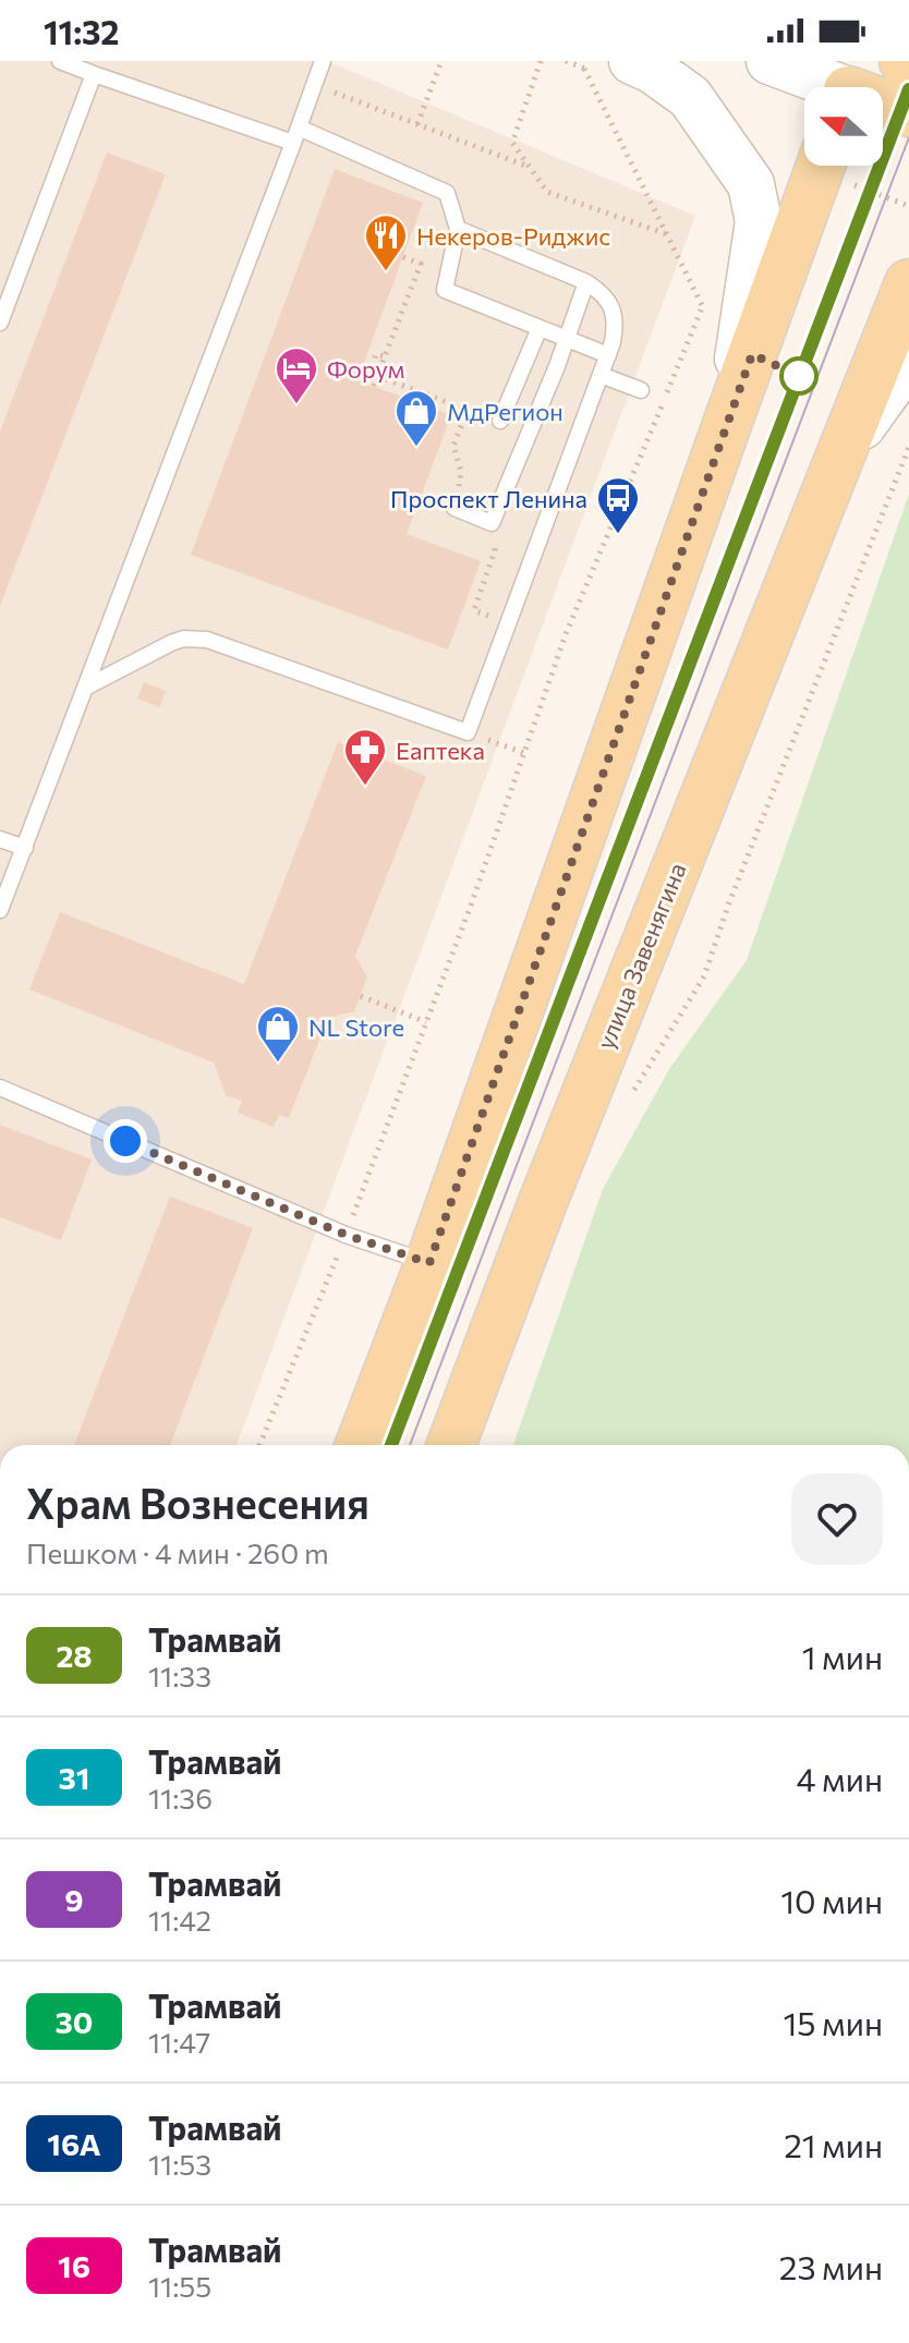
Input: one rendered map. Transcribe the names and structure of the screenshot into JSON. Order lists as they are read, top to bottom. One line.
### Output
{"streets":{"main road":["улица Завенягина"]},"places":{"restaurant":["Некеров-Риджис"],"hotel":["Форум"],"shop":["МдРегион","NL Store"],"bus stop":["Проспект Ленина"],"pharmacy":["Еаптека"]},"lines":["tram line 28"],"north":"left","page":{"status":"11:32","heading":["Храм Вознесения","Пешком · 4 мин · 260 m"],"list":[{"mark":"28","name":"Трамвай","note":"11:33","value":"1 мин"},{"mark":"31","name":"Трамвай","note":"11:36","value":"4 мин"},{"mark":"9","name":"Трамвай","note":"11:42","value":"10 мин"},{"mark":"30","name":"Трамвай","note":"11:47","value":"15 мин"},{"mark":"16А","name":"Трамвай","note":"11:53","value":"21 мин"},{"mark":"16","name":"Трамвай","note":"11:55","value":"23 мин"}]}}
